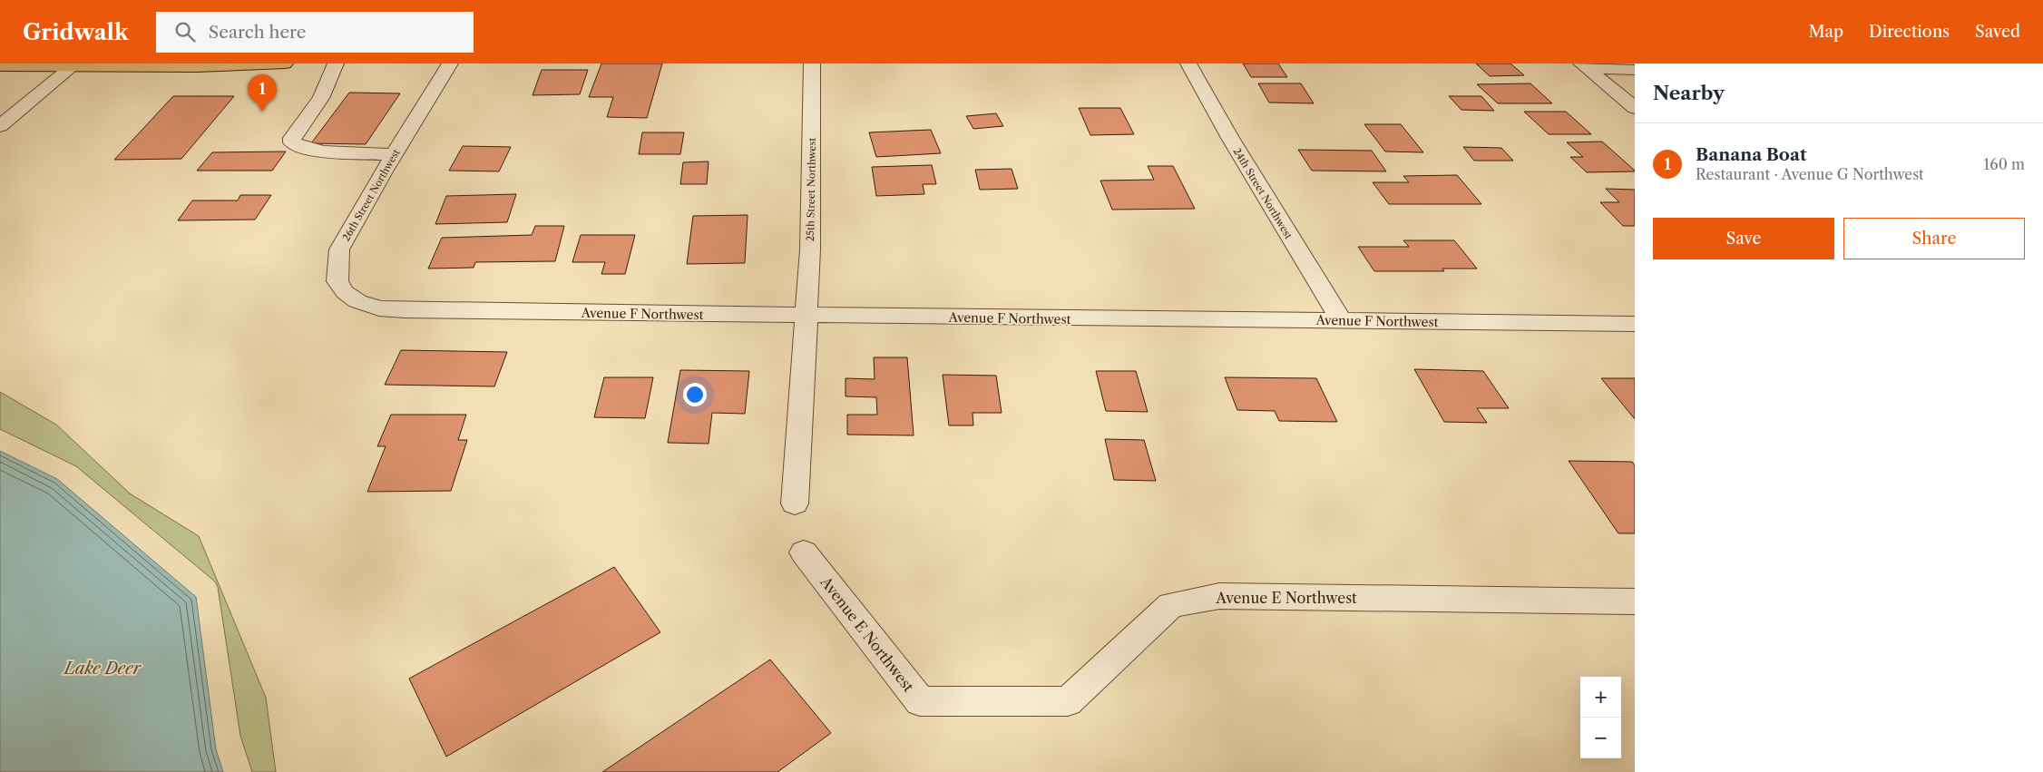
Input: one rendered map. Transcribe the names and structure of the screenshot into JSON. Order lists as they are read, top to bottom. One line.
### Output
{"streets":{"street":["25th Street Northwest","24th Street Northwest","26th Street Northwest","Avenue F Northwest","Avenue E Northwest"]},"crossings":[["25th Street Northwest","Avenue F Northwest"],["24th Street Northwest","Avenue F Northwest"],["26th Street Northwest","Avenue F Northwest"]],"water":["Lake Deer"],"page":{"header":"Gridwalk","search":"Search here","nav":["Map","Directions","Saved"],"heading":"Nearby","pins":"1","list":[{"mark":"1","name":"Banana Boat","note":"Restaurant · Avenue G Northwest","value":"160 m"}],"buttons":["Save","Share"],"map_buttons":["+","−"]}}
